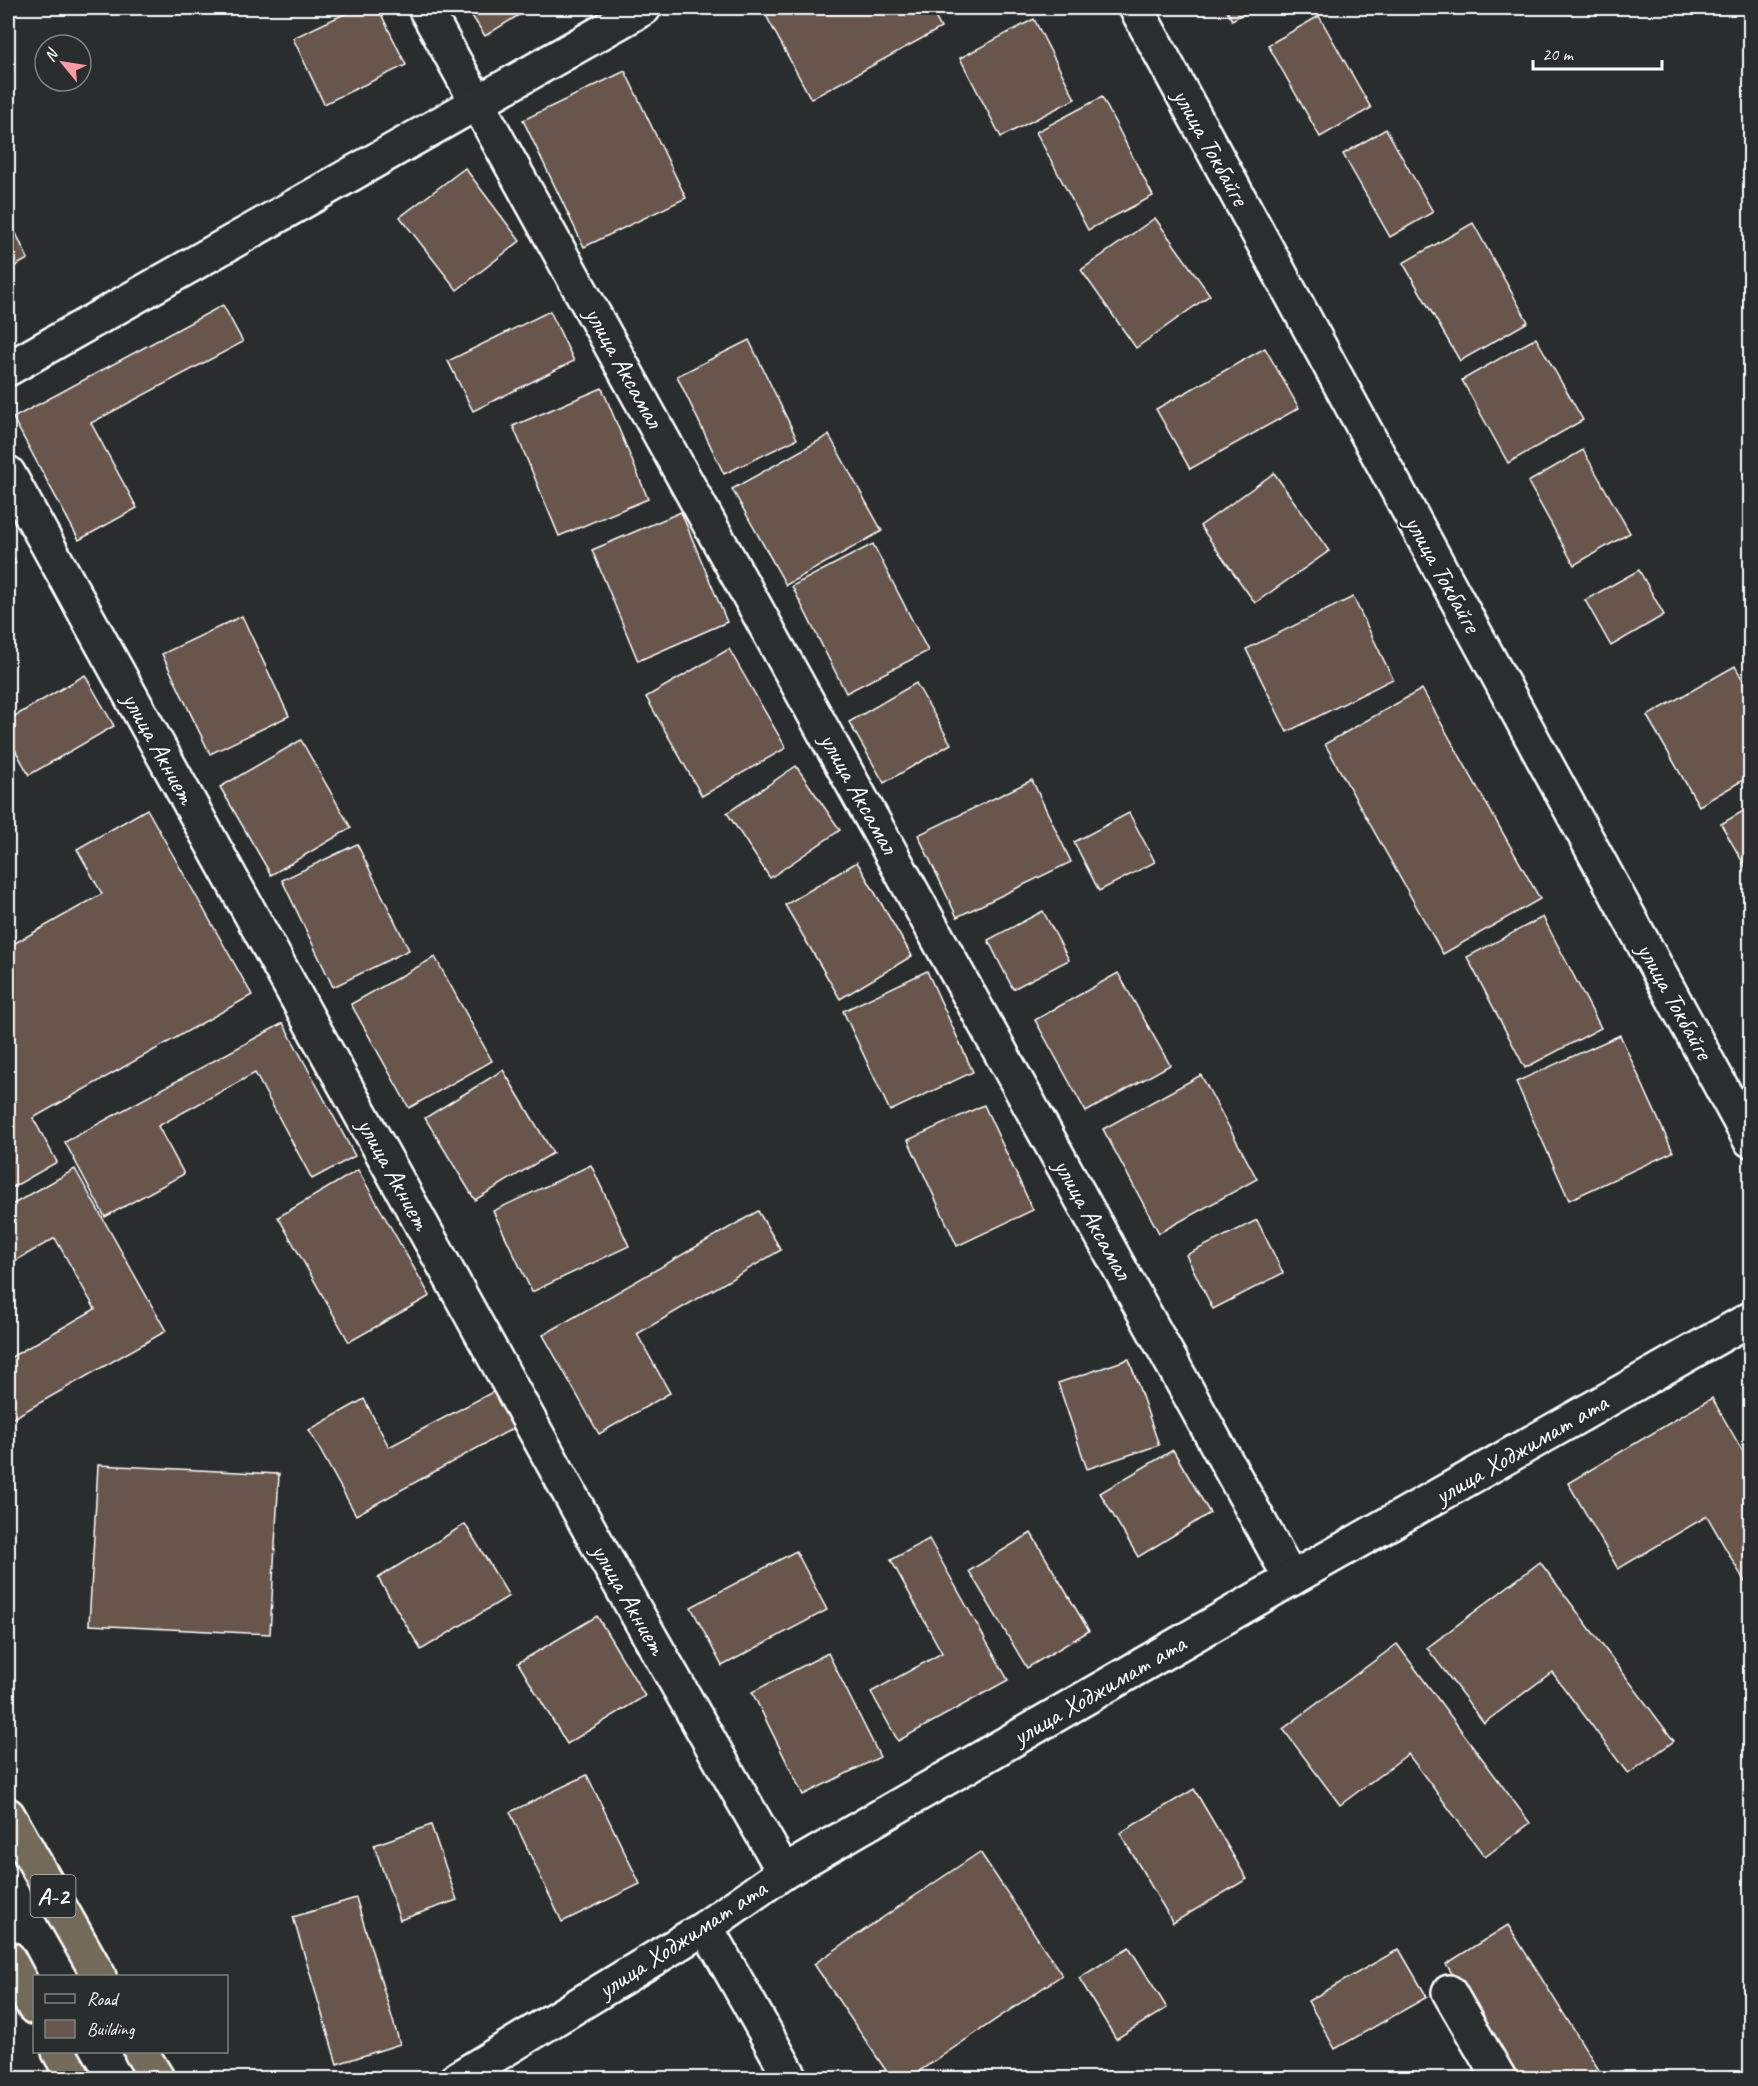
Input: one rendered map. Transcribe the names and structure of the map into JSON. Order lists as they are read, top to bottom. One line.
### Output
{"streets":{"highway":["A-2"],"street":["улица Токбайге","улица Аксамал","улица Акниет","улица Ходжимат ата"]},"crossings":[["улица Аксамал","улица Ходжимат ата"],["улица Акниет","улица Ходжимат ата"]],"legend":["Road","Building"],"scale_bar":"20 m","north":"top left"}
